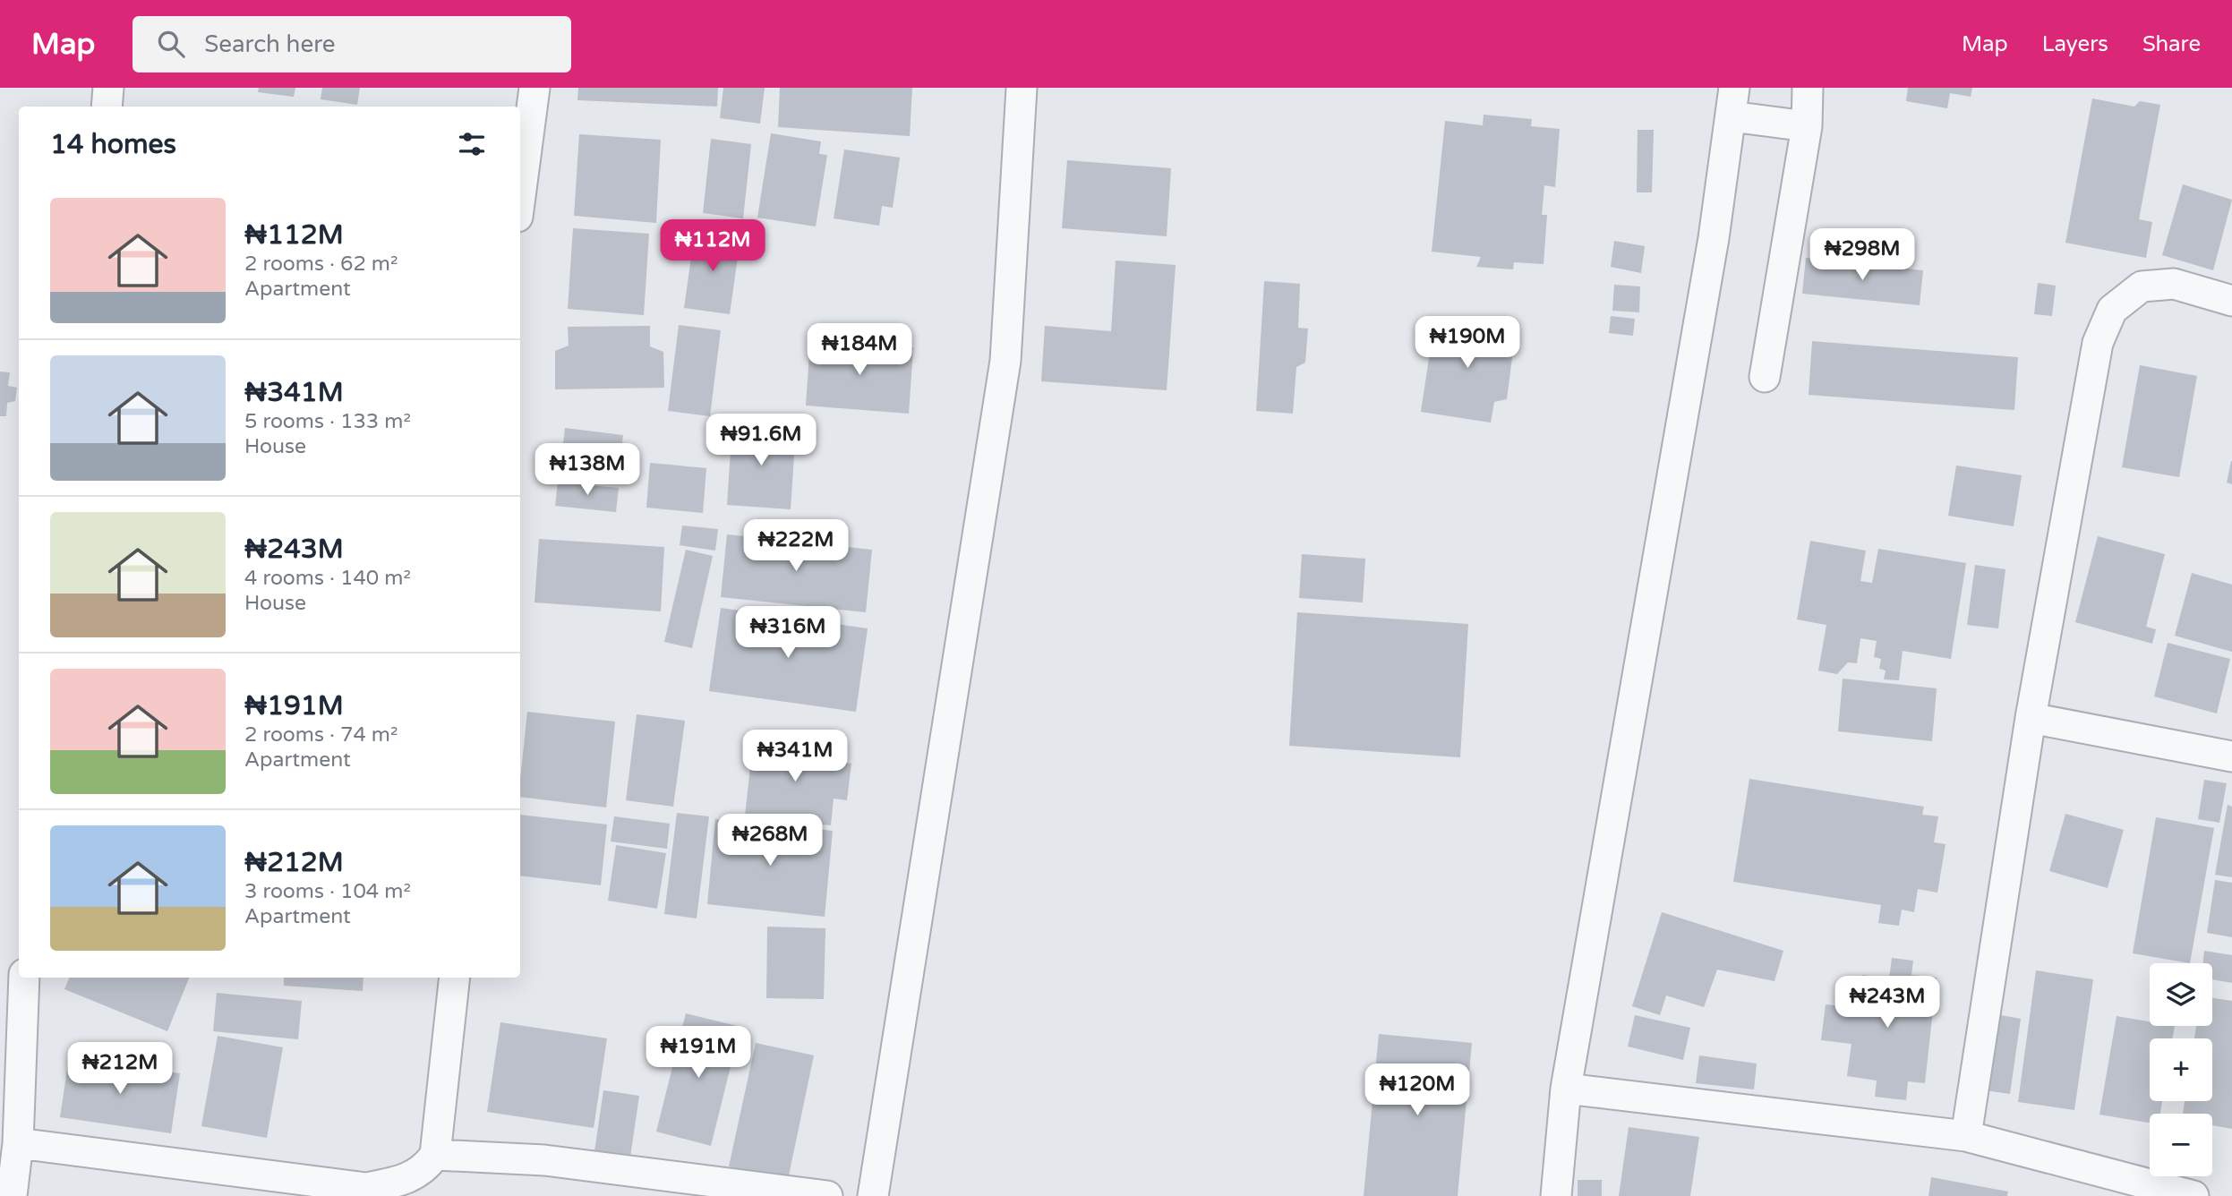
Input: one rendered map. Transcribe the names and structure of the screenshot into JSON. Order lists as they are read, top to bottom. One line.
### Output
{"page":{"header":"Map","search":"Search here","nav":["Map","Layers","Share"],"heading":"14 homes","list":[{"name":"₦112M","note":"2 rooms · 62 m² · Apartment"},{"name":"₦341M","note":"5 rooms · 133 m² · House"},{"name":"₦243M","note":"4 rooms · 140 m² · House"},{"name":"₦191M","note":"2 rooms · 74 m² · Apartment"},{"name":"₦212M","note":"3 rooms · 104 m² · Apartment"}],"price":["₦112M","₦298M","₦190M","₦184M","₦91.6M","₦138M","₦222M","₦316M","₦341M","₦268M","₦243M","₦191M","₦212M","₦120M"],"map_buttons":["+","−"]}}
